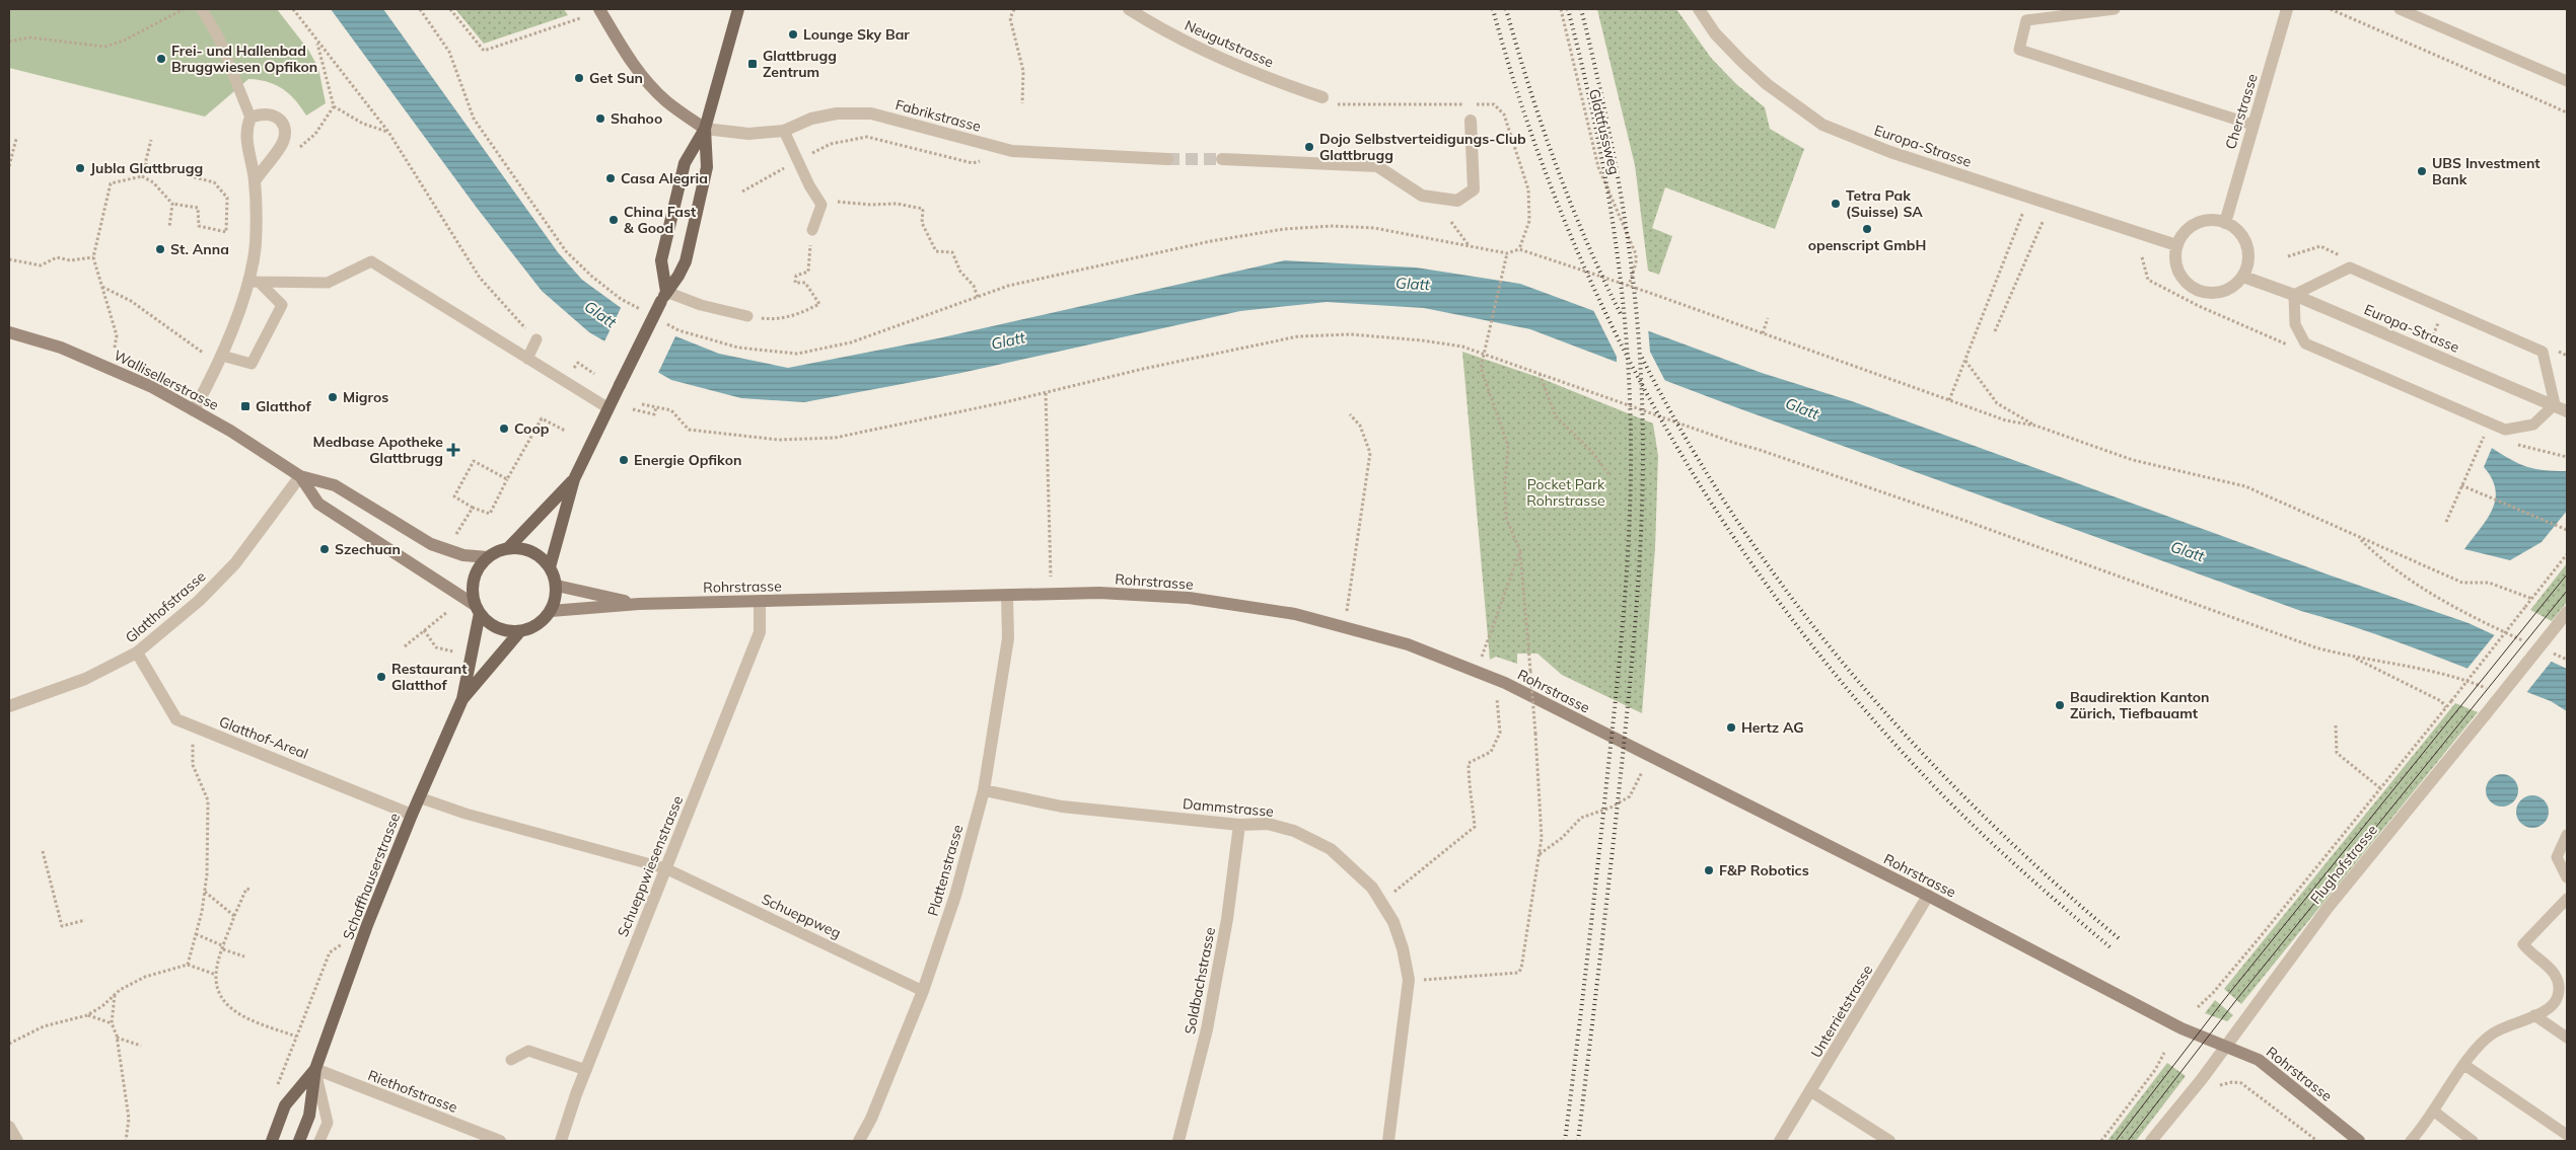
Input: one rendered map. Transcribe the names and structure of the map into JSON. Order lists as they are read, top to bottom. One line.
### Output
{"streets":{"main road":["Wallisellerstrasse","Rohrstrasse","Schaffhauserstrasse"],"street":["Neugutstrasse","Cherstrasse","Fabrikstrasse","Europa-Strasse","Glatthofstrasse","Glatthof-Areal","Dammstrasse","Flughofstrasse","Schueppwiesenstrasse","Plattenstrasse","Soldbachstrasse","Unterrietstrasse","Riethofstrasse"],"lane":["Schueppweg"],"path":["Glattfussweg"]},"crossings":[["Cherstrasse","Europa-Strasse"],["Wallisellerstrasse","Rohrstrasse"],["Wallisellerstrasse","Glatthofstrasse"],["Wallisellerstrasse","Schaffhauserstrasse"],["Rohrstrasse","Flughofstrasse"],["Rohrstrasse","Schueppwiesenstrasse"],["Rohrstrasse","Plattenstrasse"],["Rohrstrasse","Schaffhauserstrasse"],["Rohrstrasse","Unterrietstrasse"],["Glatthofstrasse","Glatthof-Areal"],["Glatthof-Areal","Schaffhauserstrasse"],["Dammstrasse","Plattenstrasse"],["Dammstrasse","Soldbachstrasse"],["Schueppwiesenstrasse","Schueppweg"],["Plattenstrasse","Schueppweg"],["Schaffhauserstrasse","Schueppweg"],["Schaffhauserstrasse","Riethofstrasse"]],"water":["Glatt"],"parks":["Pocket Park Rohrstrasse"],"places":{"other":["Lounge Sky Bar","Frei- und Hallenbad Bruggwiesen Opfikon","Get Sun","Shahoo","Dojo Selbstverteidigungs-Club Glattbrugg","Jubla Glattbrugg","UBS Investment Bank","Casa Alegria","Tetra Pak (Suisse) SA","China Fast & Good","openscript GmbH","St. Anna","Migros","Coop","Energie Opfikon","Szechuan","Restaurant Glatthof","Baudirektion Kanton Zürich, Tiefbauamt","Hertz AG","F&P Robotics"],"transit":["Glattbrugg Zentrum","Glatthof"],"health":["Medbase Apotheke Glattbrugg"]}}
